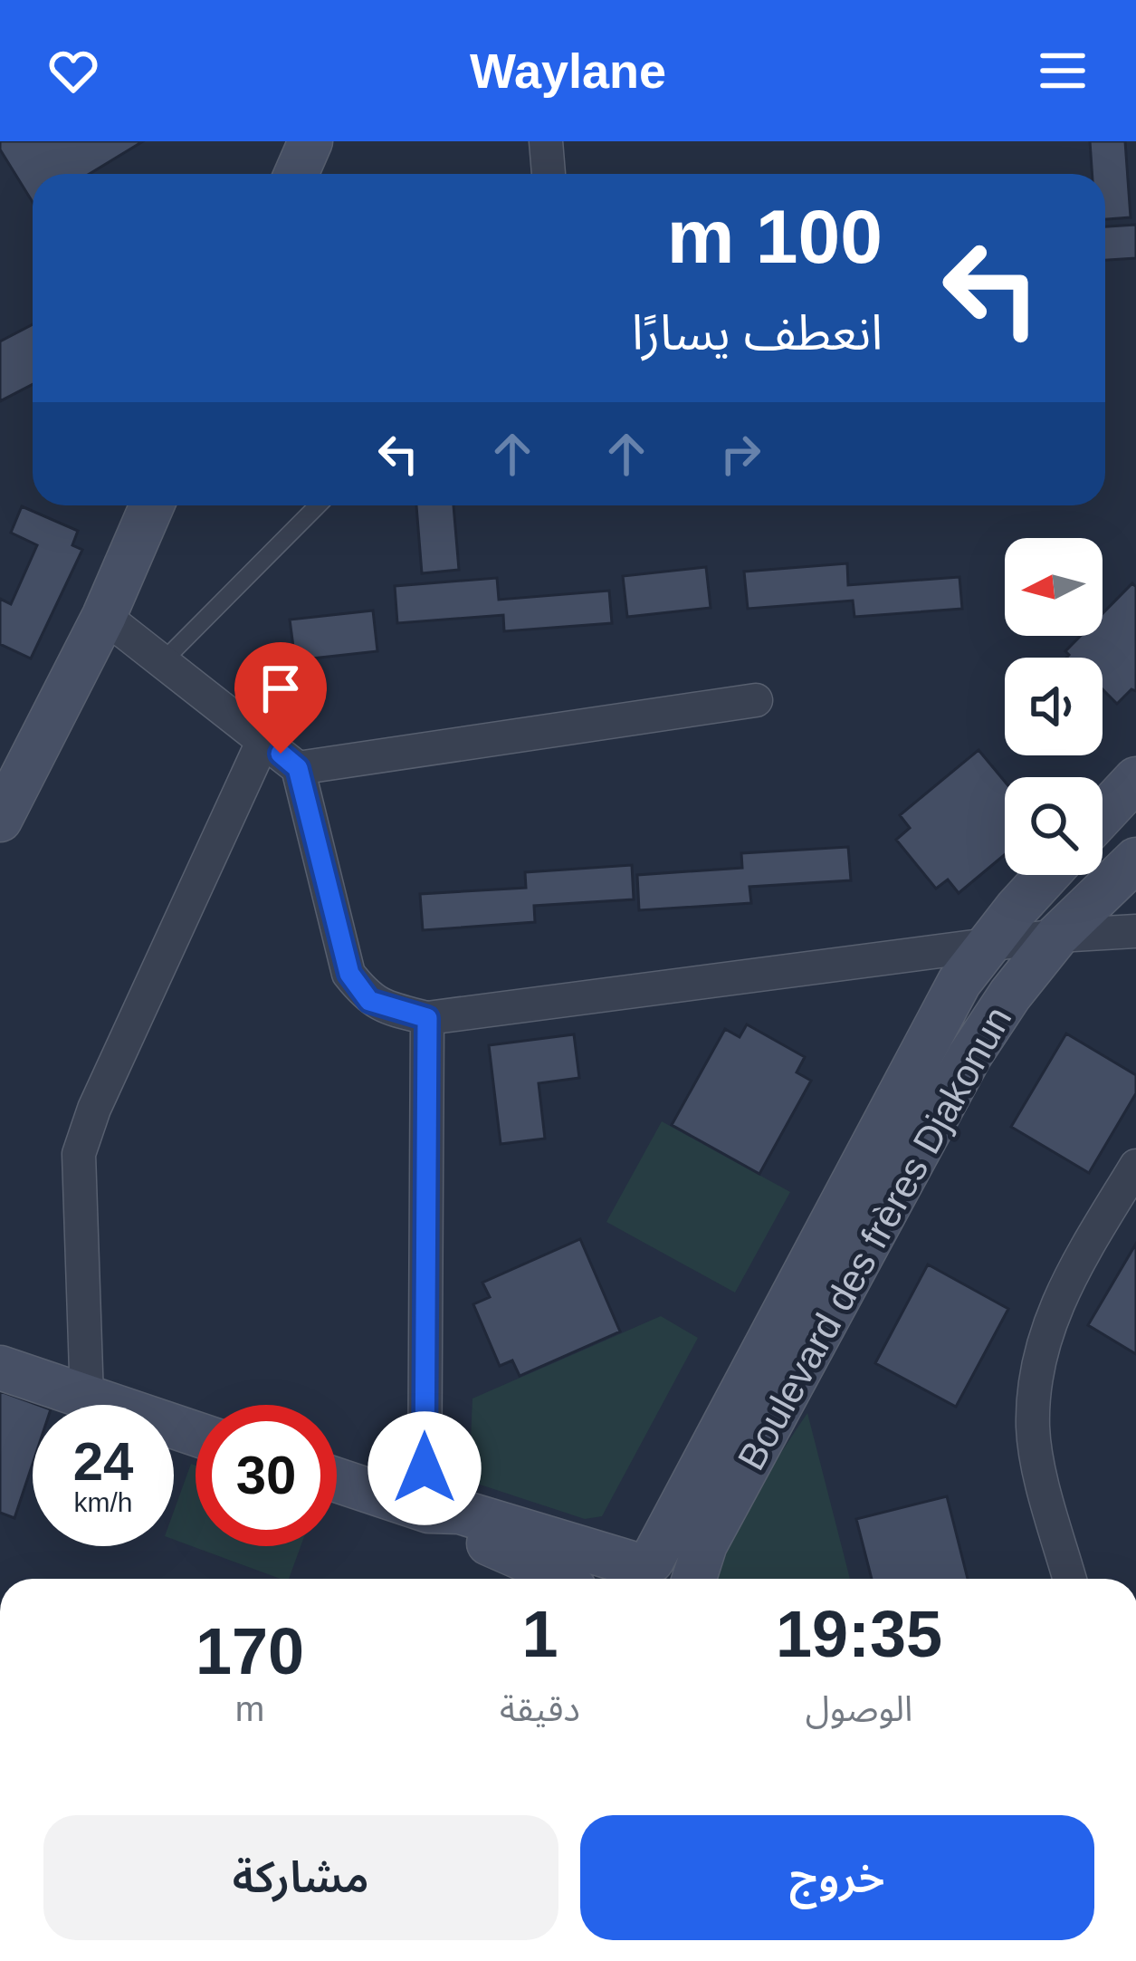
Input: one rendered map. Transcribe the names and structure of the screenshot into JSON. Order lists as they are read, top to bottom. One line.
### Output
{"streets":{"street":["Boulevard des frères Djakonun"]},"north":"left","page":{"header":"Waylane","turn":["100 m","انعطف يسارًا"],"speed":"24 km/h","limit":"30","eta":["19:35","الوصول","1","دقيقة","170","m"],"buttons":["خروج","مشاركة"]}}
